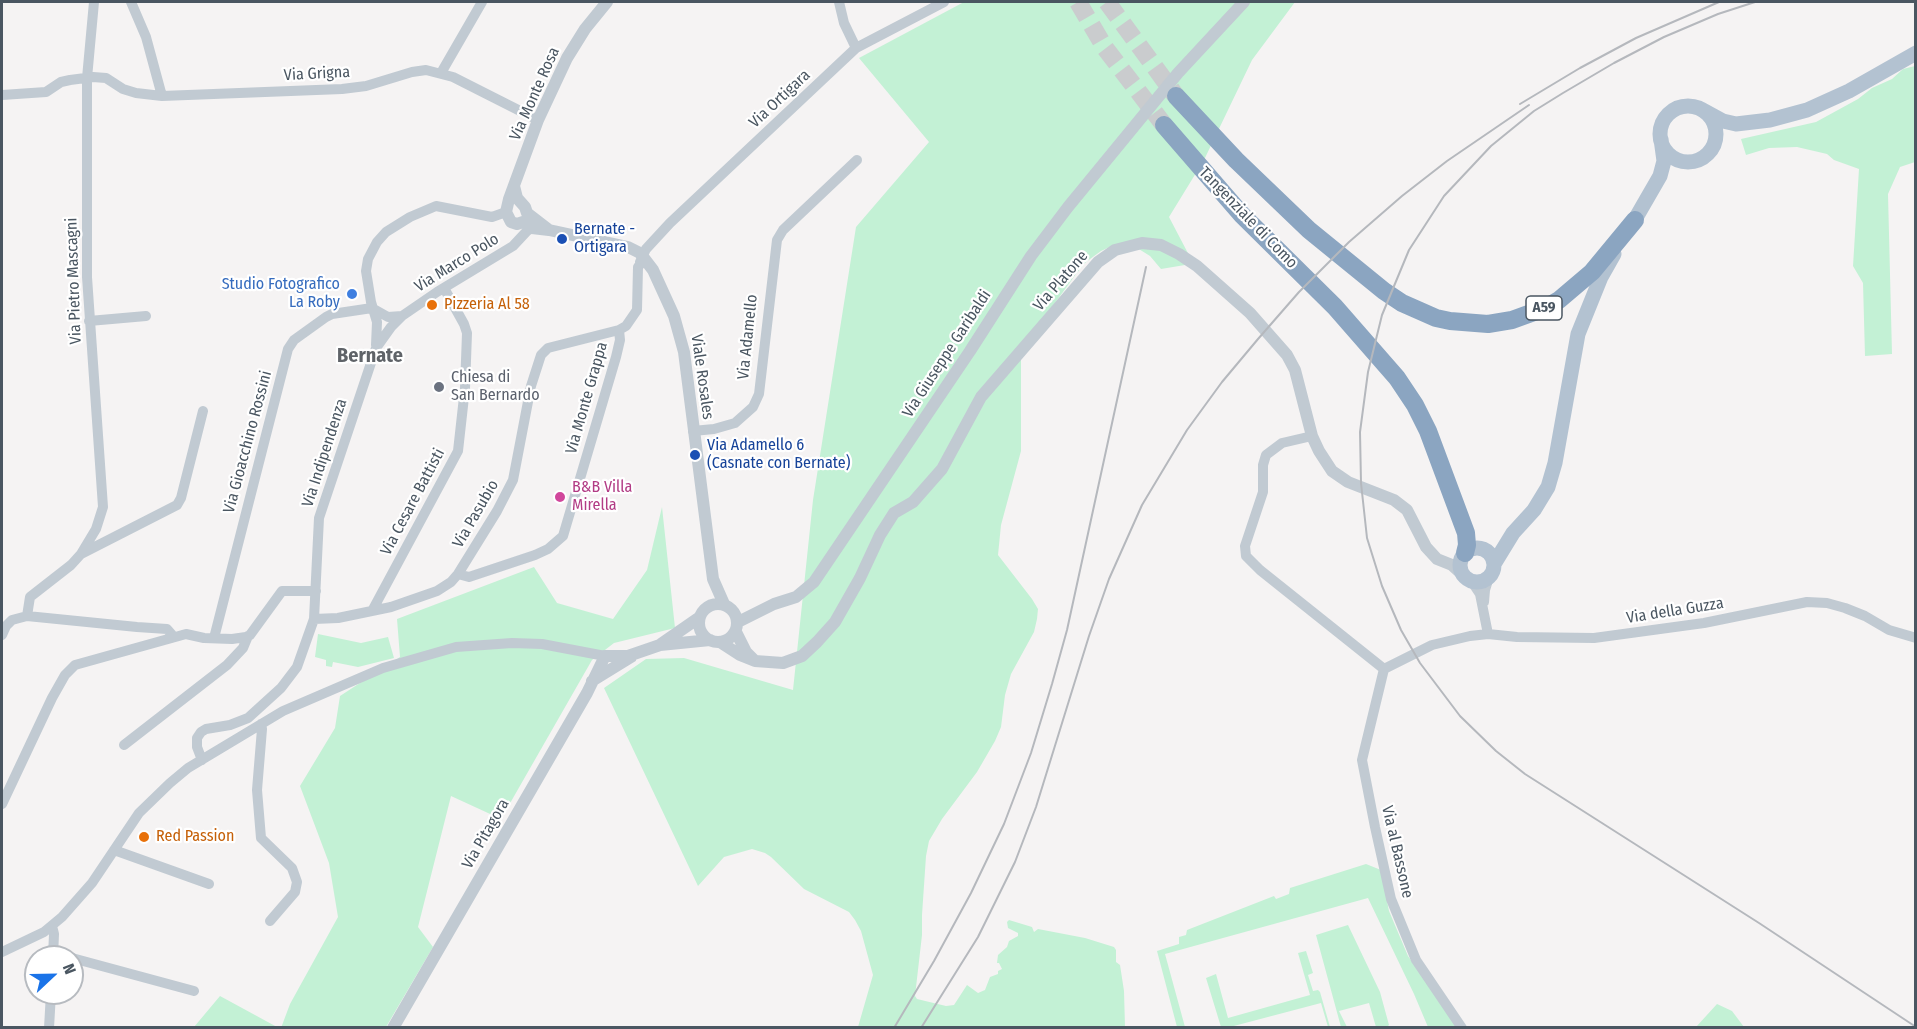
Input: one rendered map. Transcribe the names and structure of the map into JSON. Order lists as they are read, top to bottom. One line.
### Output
{"streets":{"highway":["Tangenziale di Como","A59"],"street":["Via Grigna","Via Monte Rosa","Via Ortigara","Via Marco Polo","Via Pietro Mascagni","Via Platone","Via Adamello","Via Giuseppe Garibaldi","Viale Rosales","Via Monte Grappa","Via Gioacchino Rossini","Via Indipendenza","Via Cesare Battisti","Via Pasubio","Via della Guzza","Via Pitagora","Via al Bassone"]},"crossings":[["Via Grigna","Via Monte Rosa"],["Via Grigna","Via Pietro Mascagni"],["Via Ortigara","Viale Rosales"],["Tangenziale di Como","Via Platone"],["Via Marco Polo","Via Indipendenza"],["Via Marco Polo","Via Cesare Battisti"],["Via Adamello","Viale Rosales"],["Via Monte Grappa","Via Pasubio"],["Via Indipendenza","Via Pasubio"],["Via Cesare Battisti","Via Pasubio"],["Via della Guzza","Via al Bassone"]],"districts":["Bernate"],"places":["Bernate - Ortigara","Studio Fotografico La Roby","Pizzeria Al 58","Chiesa di San Bernardo","Via Adamello 6 (Casnate con Bernate)","B&B Villa Mirella","Red Passion"],"north":"right"}
